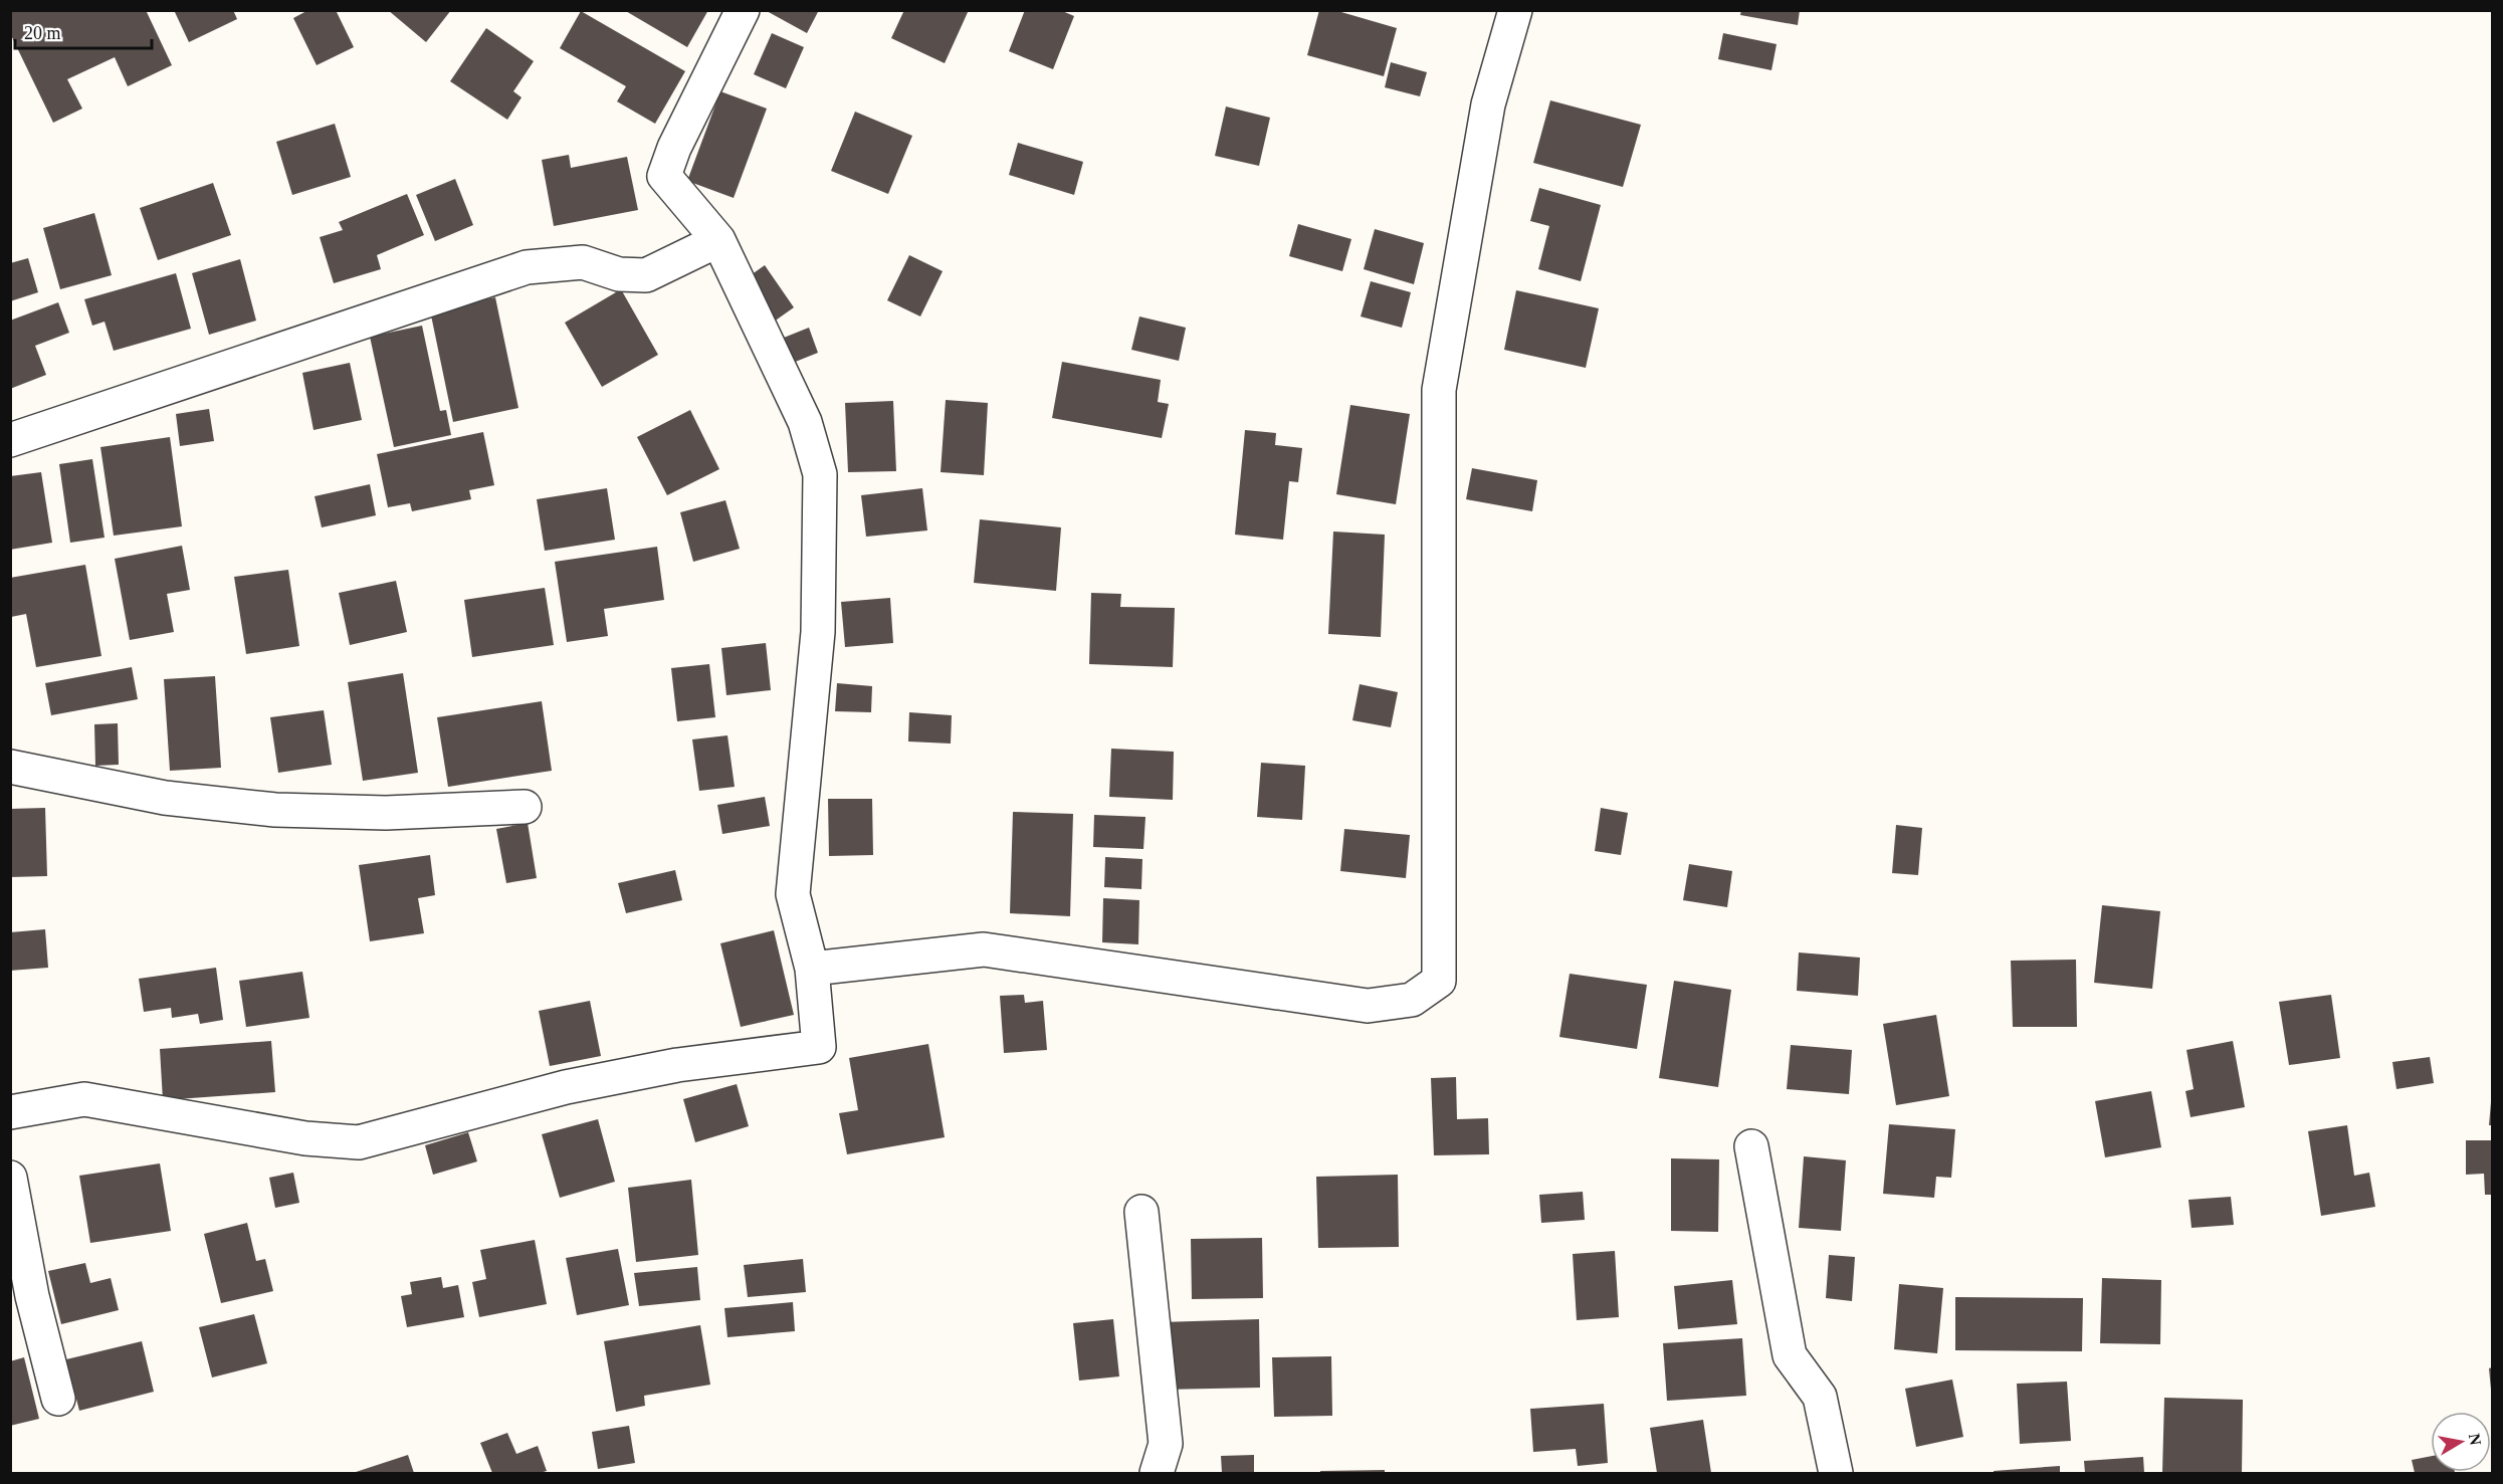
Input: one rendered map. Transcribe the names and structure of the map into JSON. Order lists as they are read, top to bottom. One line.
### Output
{"scale_bar":"20 m","north":"right"}
